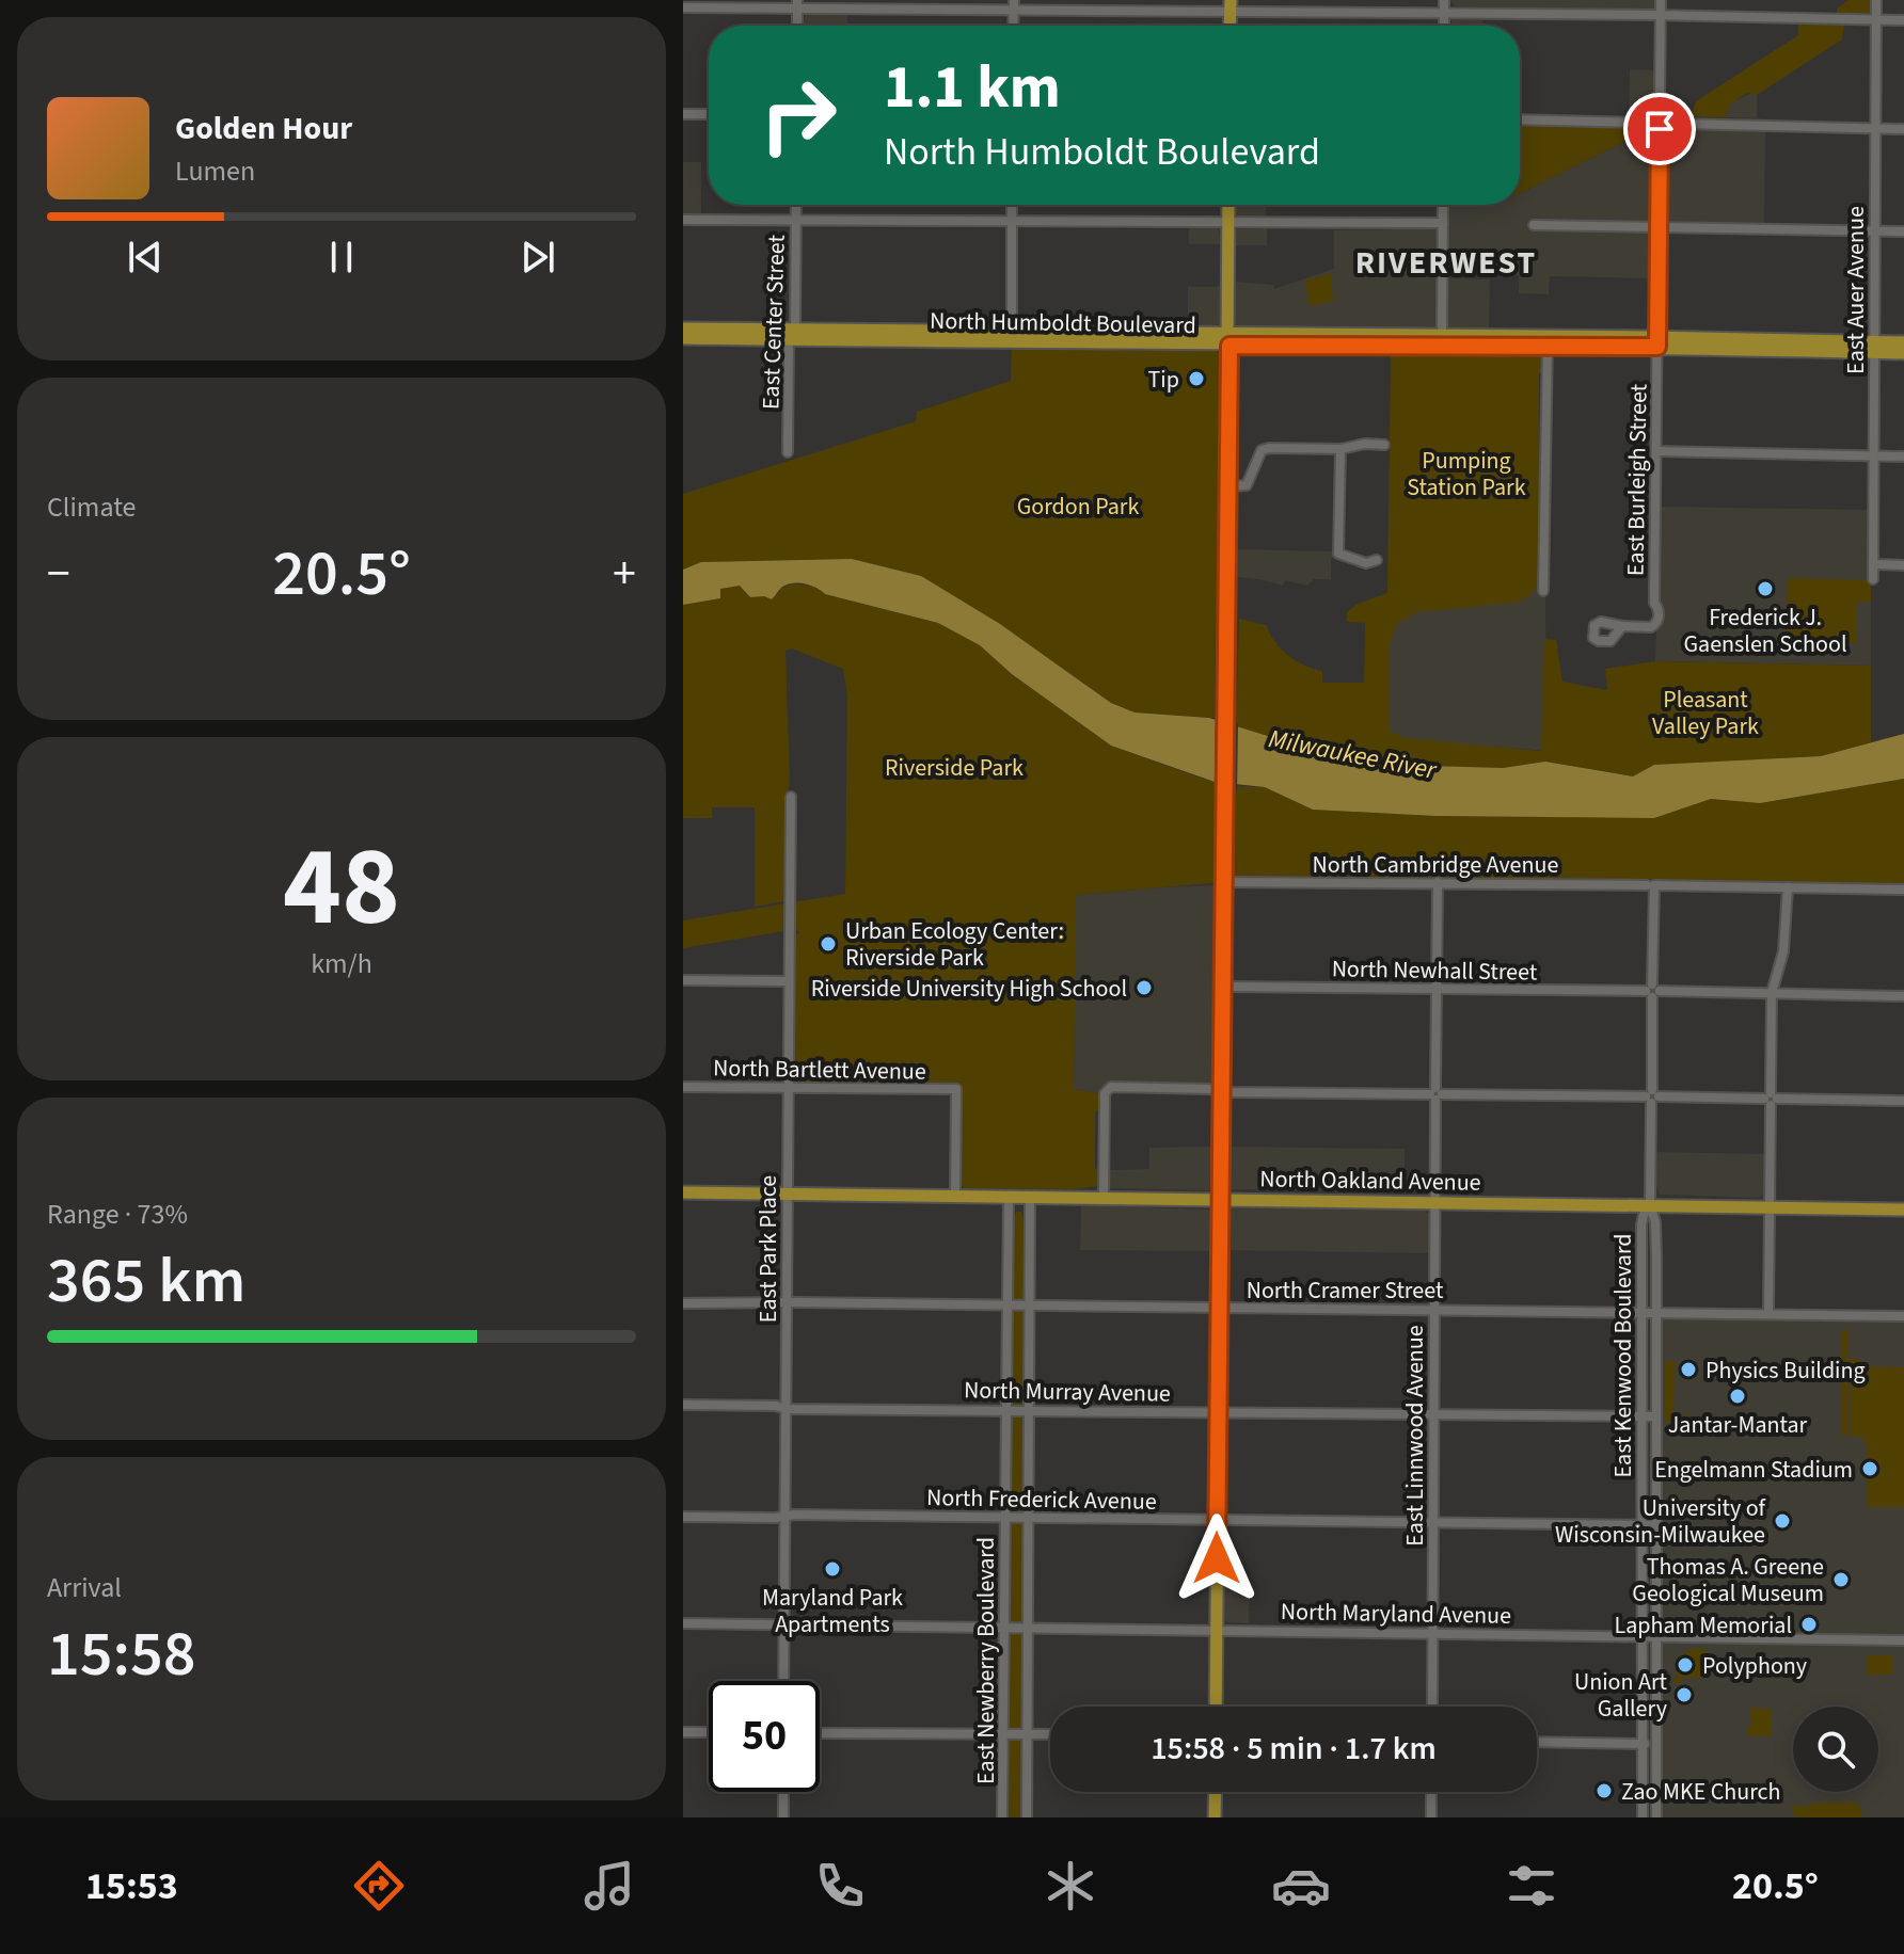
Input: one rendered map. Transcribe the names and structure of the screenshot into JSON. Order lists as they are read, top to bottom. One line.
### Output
{"streets":{"main road":["North Humboldt Boulevard","North Oakland Avenue"],"street":["East Auer Avenue","East Center Street","East Burleigh Street","North Cambridge Avenue","North Newhall Street","North Bartlett Avenue","East Park Place","North Cramer Street","East Kenwood Boulevard","North Murray Avenue","East Linnwood Avenue","North Frederick Avenue","North Maryland Avenue","East Newberry Boulevard"]},"crossings":[["East Auer Avenue","North Humboldt Boulevard"],["East Center Street","North Humboldt Boulevard"],["North Humboldt Boulevard","East Burleigh Street"],["North Cambridge Avenue","East Kenwood Boulevard"],["North Cambridge Avenue","East Linnwood Avenue"],["North Newhall Street","East Kenwood Boulevard"],["North Newhall Street","East Linnwood Avenue"],["North Bartlett Avenue","North Oakland Avenue"],["North Bartlett Avenue","East Park Place"],["North Oakland Avenue","East Park Place"],["North Oakland Avenue","East Kenwood Boulevard"],["North Oakland Avenue","East Linnwood Avenue"],["North Oakland Avenue","East Newberry Boulevard"],["East Park Place","North Cramer Street"],["East Park Place","North Murray Avenue"],["East Park Place","North Frederick Avenue"],["East Park Place","North Maryland Avenue"],["North Cramer Street","East Kenwood Boulevard"],["North Cramer Street","East Linnwood Avenue"],["North Cramer Street","East Newberry Boulevard"],["East Kenwood Boulevard","North Murray Avenue"],["East Kenwood Boulevard","North Frederick Avenue"],["East Kenwood Boulevard","North Maryland Avenue"],["North Murray Avenue","East Linnwood Avenue"],["North Murray Avenue","East Newberry Boulevard"],["East Linnwood Avenue","North Frederick Avenue"],["East Linnwood Avenue","North Maryland Avenue"],["North Frederick Avenue","East Newberry Boulevard"],["North Maryland Avenue","East Newberry Boulevard"]],"districts":["RIVERWEST"],"water":["Milwaukee River"],"parks":["Pumping Station Park","Gordon Park","Pleasant Valley Park","Riverside Park"],"places":["Tip","Frederick J. Gaenslen School","Urban Ecology Center: Riverside Park","Riverside University High School","Physics Building","Jantar-Mantar","Engelmann Stadium","University of Wisconsin-Milwaukee","Maryland Park Apartments","Thomas A. Greene Geological Museum","Lapham Memorial","Polyphony","Union Art Gallery","Zao MKE Church"],"page":{"turn":["1.1 km","North Humboldt Boulevard"],"song":["Golden Hour","Lumen"],"tile":["Climate",["48","km/h"],["Range · 73%","365 km"],["Arrival","15:58"]],"heat":["−","20.5°","+"],"limit":"50","trip":"15:58 · 5 min · 1.7 km","tabs":["15:53","20.5°"]}}
